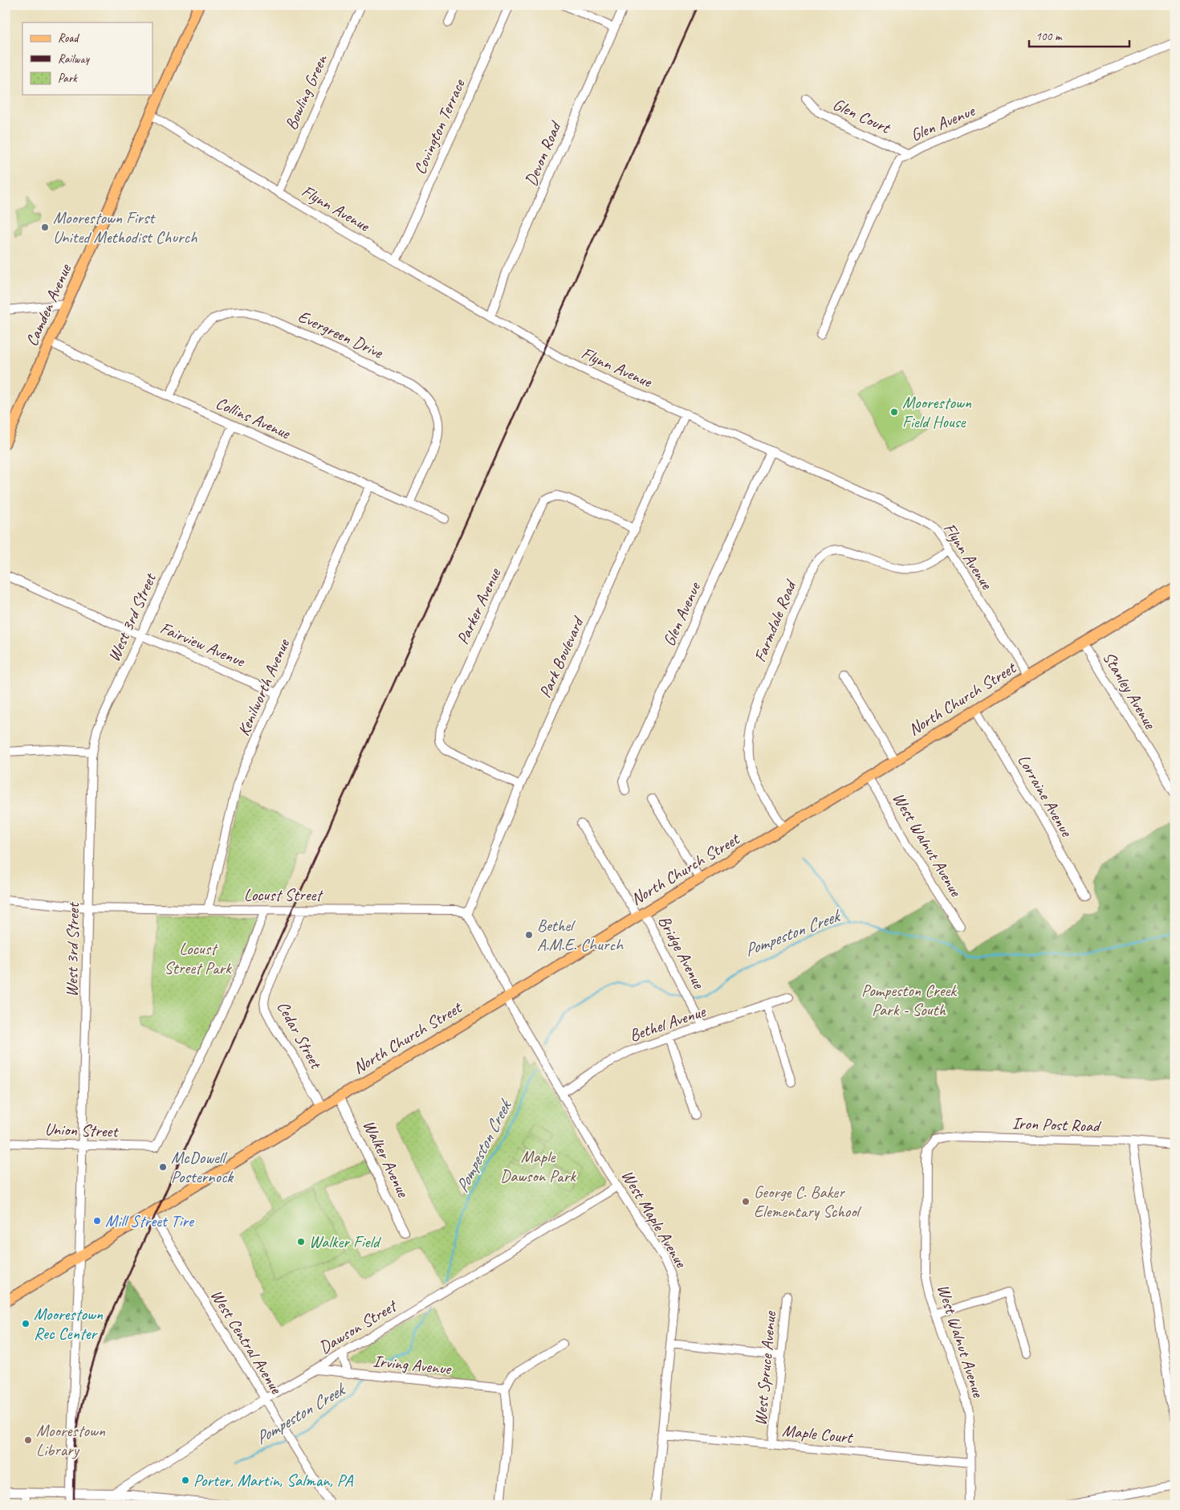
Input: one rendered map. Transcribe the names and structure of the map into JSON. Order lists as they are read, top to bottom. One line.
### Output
{"streets":{"main road":["Camden Avenue","North Church Street"],"street":["Bowling Green","Glen Court","Glen Avenue","Covington Terrace","Devon Road","Flynn Avenue","Evergreen Drive","Collins Avenue","Parker Avenue","West 3rd Street","Farmdale Road","Fairview Avenue","Park Boulevard","Kenilworth Avenue","Stanley Avenue","Lorraine Avenue","West Walnut Avenue","Locust Street","Bridge Avenue","Bethel Avenue","Cedar Street","Iron Post Road","Union Street","Walker Avenue","West Maple Avenue","Dawson Street","West Central Avenue","Irving Avenue","West Spruce Avenue","Maple Court"]},"crossings":[["Bowling Green","Flynn Avenue"],["Glen Court","Glen Avenue"],["Glen Avenue","Flynn Avenue"],["Covington Terrace","Flynn Avenue"],["Devon Road","Flynn Avenue"],["Flynn Avenue","Camden Avenue"],["Flynn Avenue","Farmdale Road"],["Flynn Avenue","Park Boulevard"],["Flynn Avenue","North Church Street"],["Camden Avenue","Collins Avenue"],["Evergreen Drive","Collins Avenue"],["Collins Avenue","West 3rd Street"],["Collins Avenue","Kenilworth Avenue"],["Parker Avenue","Park Boulevard"],["West 3rd Street","Fairview Avenue"],["West 3rd Street","North Church Street"],["West 3rd Street","Locust Street"],["West 3rd Street","Union Street"],["Farmdale Road","North Church Street"],["Fairview Avenue","Kenilworth Avenue"],["Park Boulevard","Locust Street"],["Kenilworth Avenue","Locust Street"],["Stanley Avenue","North Church Street"],["North Church Street","Lorraine Avenue"],["North Church Street","West Walnut Avenue"],["North Church Street","Bridge Avenue"],["North Church Street","Cedar Street"],["North Church Street","Walker Avenue"],["North Church Street","West Maple Avenue"],["North Church Street","West Central Avenue"],["West Walnut Avenue","Iron Post Road"],["West Walnut Avenue","Maple Court"],["Locust Street","Cedar Street"],["Locust Street","Union Street"],["Bridge Avenue","Bethel Avenue"],["Bethel Avenue","West Maple Avenue"],["West Maple Avenue","Dawson Street"],["West Maple Avenue","Maple Court"],["Dawson Street","West Central Avenue"],["Dawson Street","Irving Avenue"],["West Spruce Avenue","Maple Court"]],"water":["Pompeston Creek"],"parks":["Locust Street Park","Pompeston Creek Park - South","Maple Dawson Park"],"places":["Moorestown First United Methodist Church","Moorestown Field House","Bethel A.M.E. Church","McDowell Posternock","George C. Baker Elementary School","Mill Street Tire","Walker Field","Moorestown Rec Center","Moorestown Library","Porter, Martin, Salman, PA"],"legend":["Road","Railway","Park"],"scale_bar":"100 m"}
